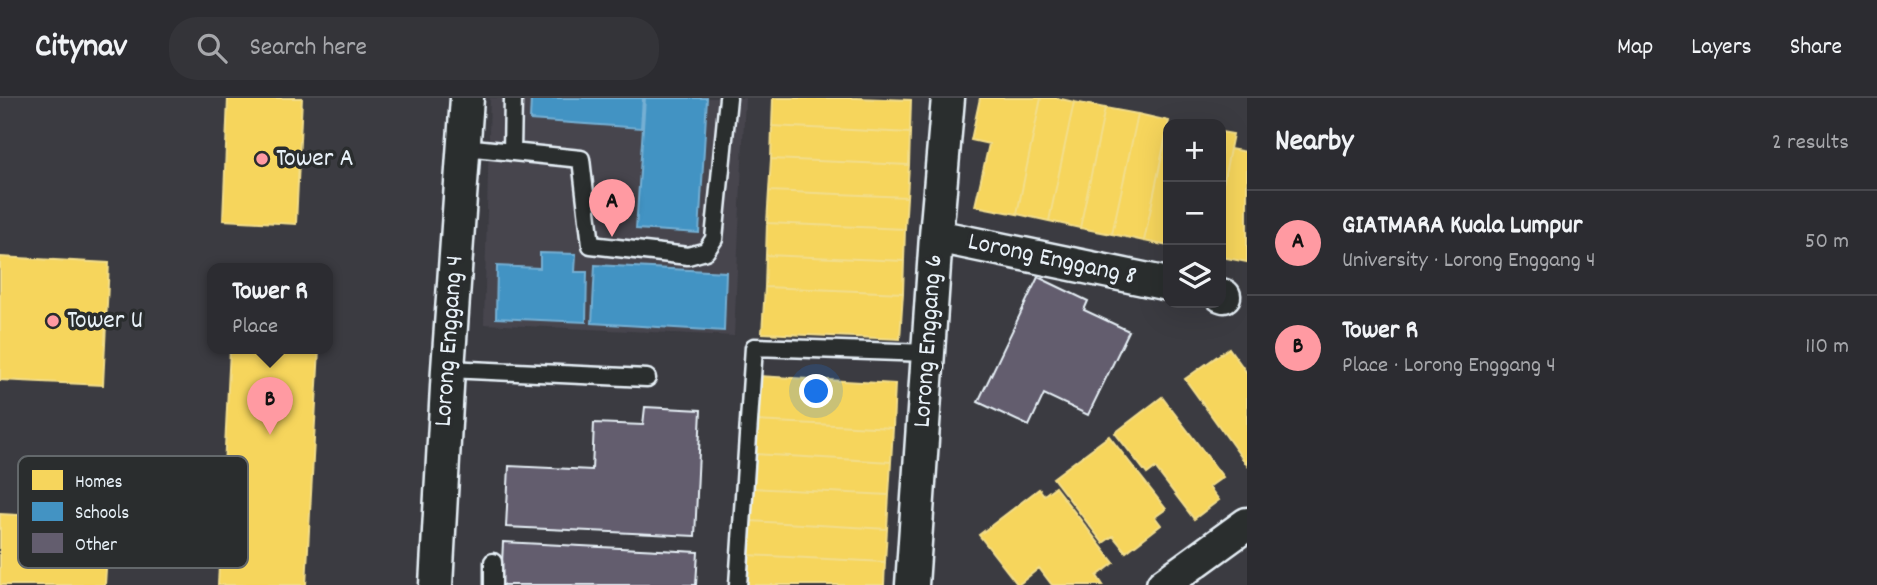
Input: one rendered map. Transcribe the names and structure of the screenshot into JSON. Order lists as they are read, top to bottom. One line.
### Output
{"streets":{"street":["Lorong Enggang 8","Lorong Enggang 4","Lorong Enggang 6"]},"crossings":[["Lorong Enggang 8","Lorong Enggang 6"]],"places":["Tower A","Tower U"],"legend":["Homes","Schools","Other"],"page":{"header":"Citynav","search":"Search here","nav":["Map","Layers","Share"],"heading":["Nearby","2 results"],"map_buttons":["+","−"],"pins":["A","B"],"list":[{"mark":"A","name":"GIATMARA Kuala Lumpur","note":"University · Lorong Enggang 4","value":"50 m"},{"mark":"B","name":"Tower R","note":"Place · Lorong Enggang 4","value":"110 m"}],"popup":["Tower R","Place"]}}
